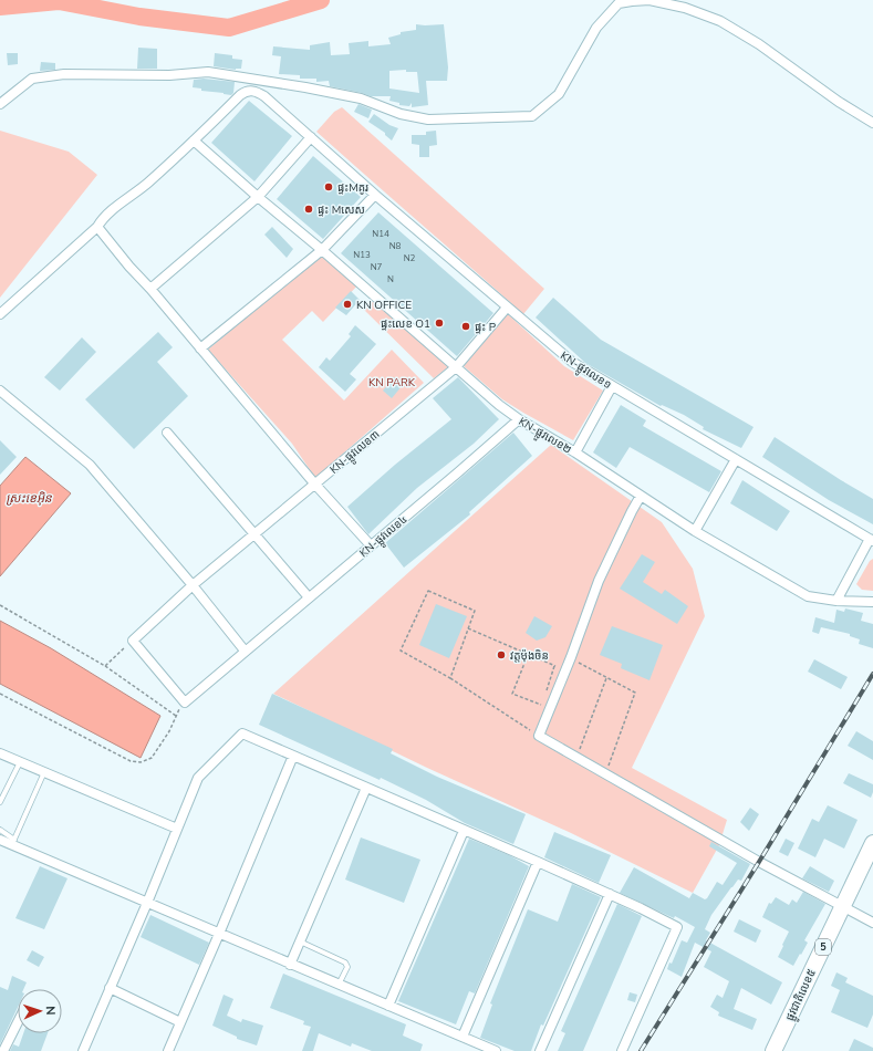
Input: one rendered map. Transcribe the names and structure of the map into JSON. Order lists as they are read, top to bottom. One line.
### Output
{"streets":{"highway":["5","ផ្លូវជាតិលេខ៥"],"street":["KN-ផ្លូវលេខ១","KN-ផ្លូវលេខ២","KN-ផ្លូវលេខ៣","KN-ផ្លូវលេខ៤"]},"crossings":[["KN-ផ្លូវលេខ១","KN-ផ្លូវលេខ២"],["KN-ផ្លូវលេខ១","KN-ផ្លូវលេខ៣"],["KN-ផ្លូវលេខ២","KN-ផ្លូវលេខ៣"],["KN-ផ្លូវលេខ២","KN-ផ្លូវលេខ៤"]],"water":["ស្រះខេអ៊ិន"],"parks":["KN PARK"],"places":["ផ្ទះMគូរ","ផ្ទះ Mសេស","KN OFFICE","ផ្ទះលេខ O1","ផ្ទះ P","វត្តម៉ុងចិន"],"house_numbers":["N14","N8","N13","N2","N7","N"],"north":"right"}
